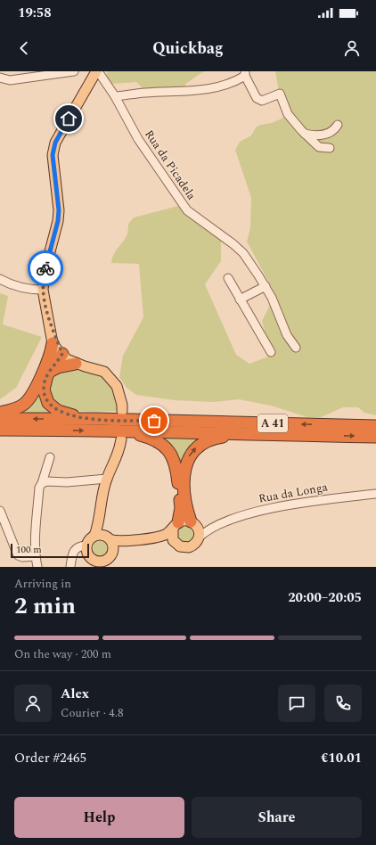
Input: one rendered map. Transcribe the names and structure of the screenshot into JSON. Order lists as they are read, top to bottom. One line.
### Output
{"streets":{"highway":["A 41"],"main road":["Rua da Longa"],"street":["Rua da Picadela"]},"crossings":[["A 41","Rua da Longa"]],"scale_bar":"100 m","page":{"status":"19:58","header":"Quickbag","scale":"100 m","heading":["2 min","Arriving in","20:00–20:05"],"panel":["Alex","Courier · 4.8","Order #2465","€10.01"],"bar":"On the way · 200 m","buttons":["Help","Share"]}}
